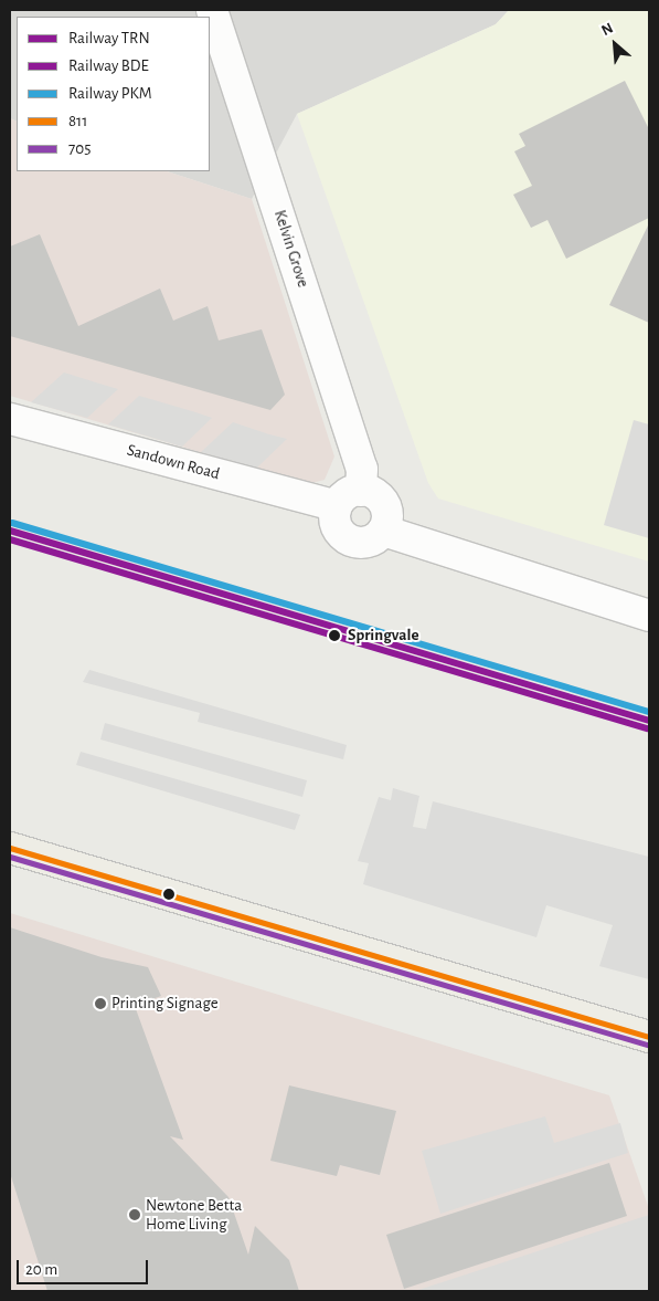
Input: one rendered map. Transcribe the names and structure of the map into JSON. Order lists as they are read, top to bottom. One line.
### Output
{"streets":{"street":["Kelvin Grove","Sandown Road"]},"crossings":[["Kelvin Grove","Sandown Road"]],"places":["Springvale","Printing Signage","Newtone Betta Home Living"],"lines":["rail line PKM","rail line TRN","rail line BDE","transit line 811","transit line 705"],"legend":["Railway TRN","Railway BDE","Railway PKM","811","705"],"scale_bar":"20 m","north":"top left"}
